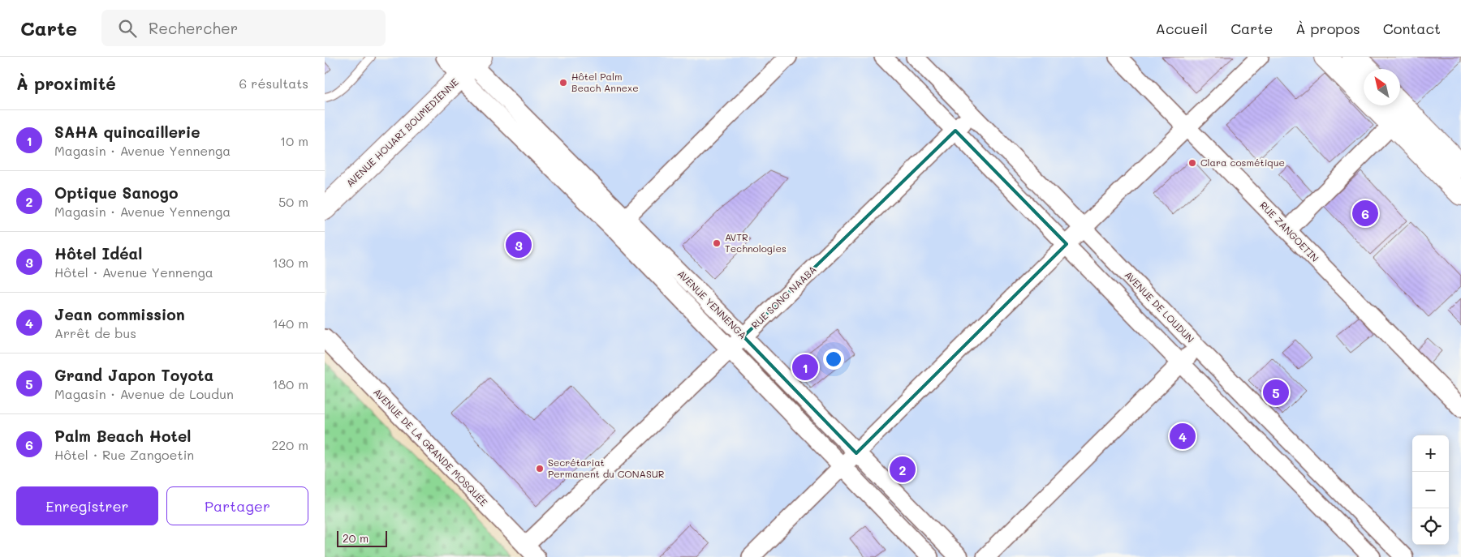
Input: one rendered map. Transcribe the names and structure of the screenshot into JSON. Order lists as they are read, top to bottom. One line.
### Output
{"streets":{"main road":["AVENUE HOUARI BOUMEDIENNE"],"street":["RUE ZANGOETIN","RUE SONG NAABA","AVENUE YENNENGA","AVENUE DE LOUDUN","AVENUE DE LA GRANDE MOSQUÉE"]},"crossings":[["AVENUE HOUARI BOUMEDIENNE","AVENUE YENNENGA"],["RUE SONG NAABA","AVENUE YENNENGA"],["RUE SONG NAABA","AVENUE DE LOUDUN"],["RUE SONG NAABA","AVENUE DE LA GRANDE MOSQUÉE"]],"places":["Hôtel Palm Beach Annexe","Clara cosmétique","AVTR Technologies","Secrétariat Permanent du CONASUR"],"scale_bar":"20 m","north":"top left","page":{"header":"Carte","search":"Rechercher","nav":["Accueil","Carte","À propos","Contact"],"heading":["À proximité","6 résultats"],"list":[{"mark":"1","name":"SAHA quincaillerie","note":"Magasin · Avenue Yennenga","value":"10 m"},{"mark":"2","name":"Optique Sanogo","note":"Magasin · Avenue Yennenga","value":"50 m"},{"mark":"3","name":"Hôtel Idéal","note":"Hôtel · Avenue Yennenga","value":"130 m"},{"mark":"4","name":"Jean commission","note":"Arrêt de bus","value":"140 m"},{"mark":"5","name":"Grand Japon Toyota","note":"Magasin · Avenue de Loudun","value":"180 m"},{"mark":"6","name":"Palm Beach Hotel","note":"Hôtel · Rue Zangoetin","value":"220 m"}],"pins":["6","3","1","5","4","2"],"map_buttons":["+","−"],"buttons":["Enregistrer","Partager"],"scale":"20 m"}}
